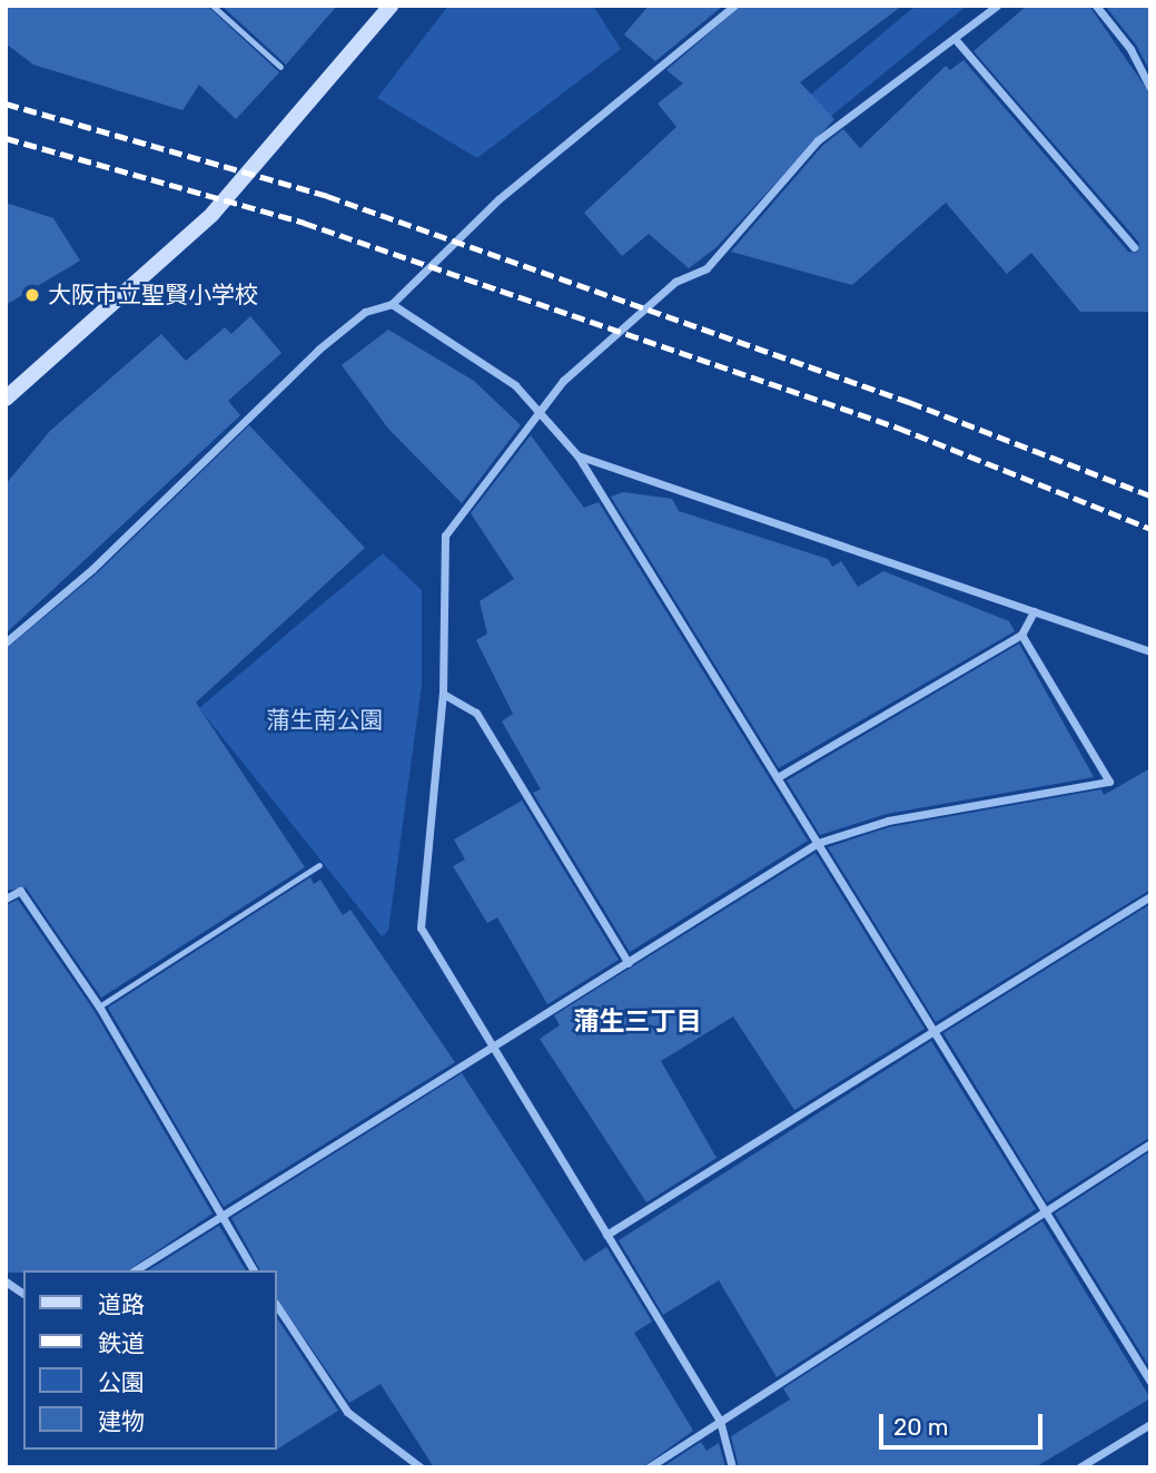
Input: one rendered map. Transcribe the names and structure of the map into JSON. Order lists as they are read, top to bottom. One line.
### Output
{"districts":["蒲生三丁目"],"parks":["蒲生南公園"],"places":["大阪市立聖賢小学校"],"legend":["道路","鉄道","公園","建物"],"scale_bar":"20 m"}
